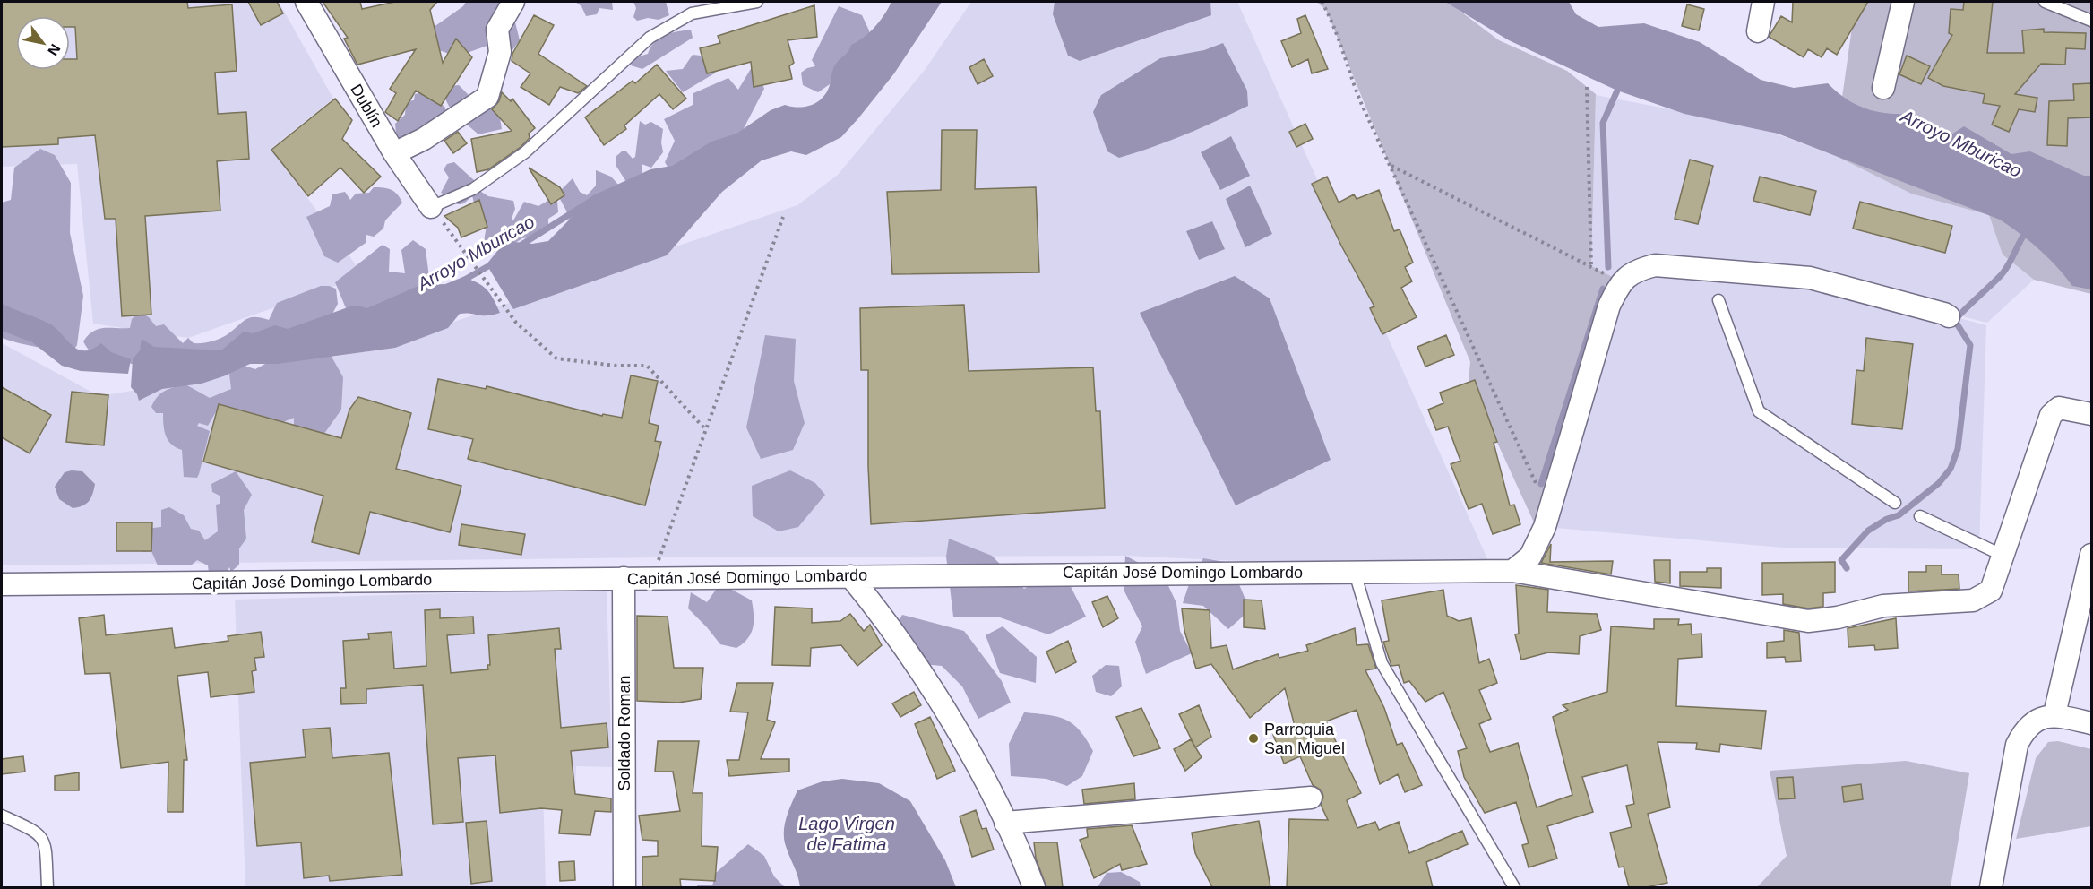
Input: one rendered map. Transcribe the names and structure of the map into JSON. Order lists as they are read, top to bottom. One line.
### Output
{"streets":{"street":["Dublín","Capitán José Domingo Lombardo","Soldado Roman"]},"crossings":[["Capitán José Domingo Lombardo","Soldado Roman"]],"water":["Arroyo Mburicao","Lago Virgen de Fatima"],"places":["Parroquia San Miguel"],"north":"bottom right"}
